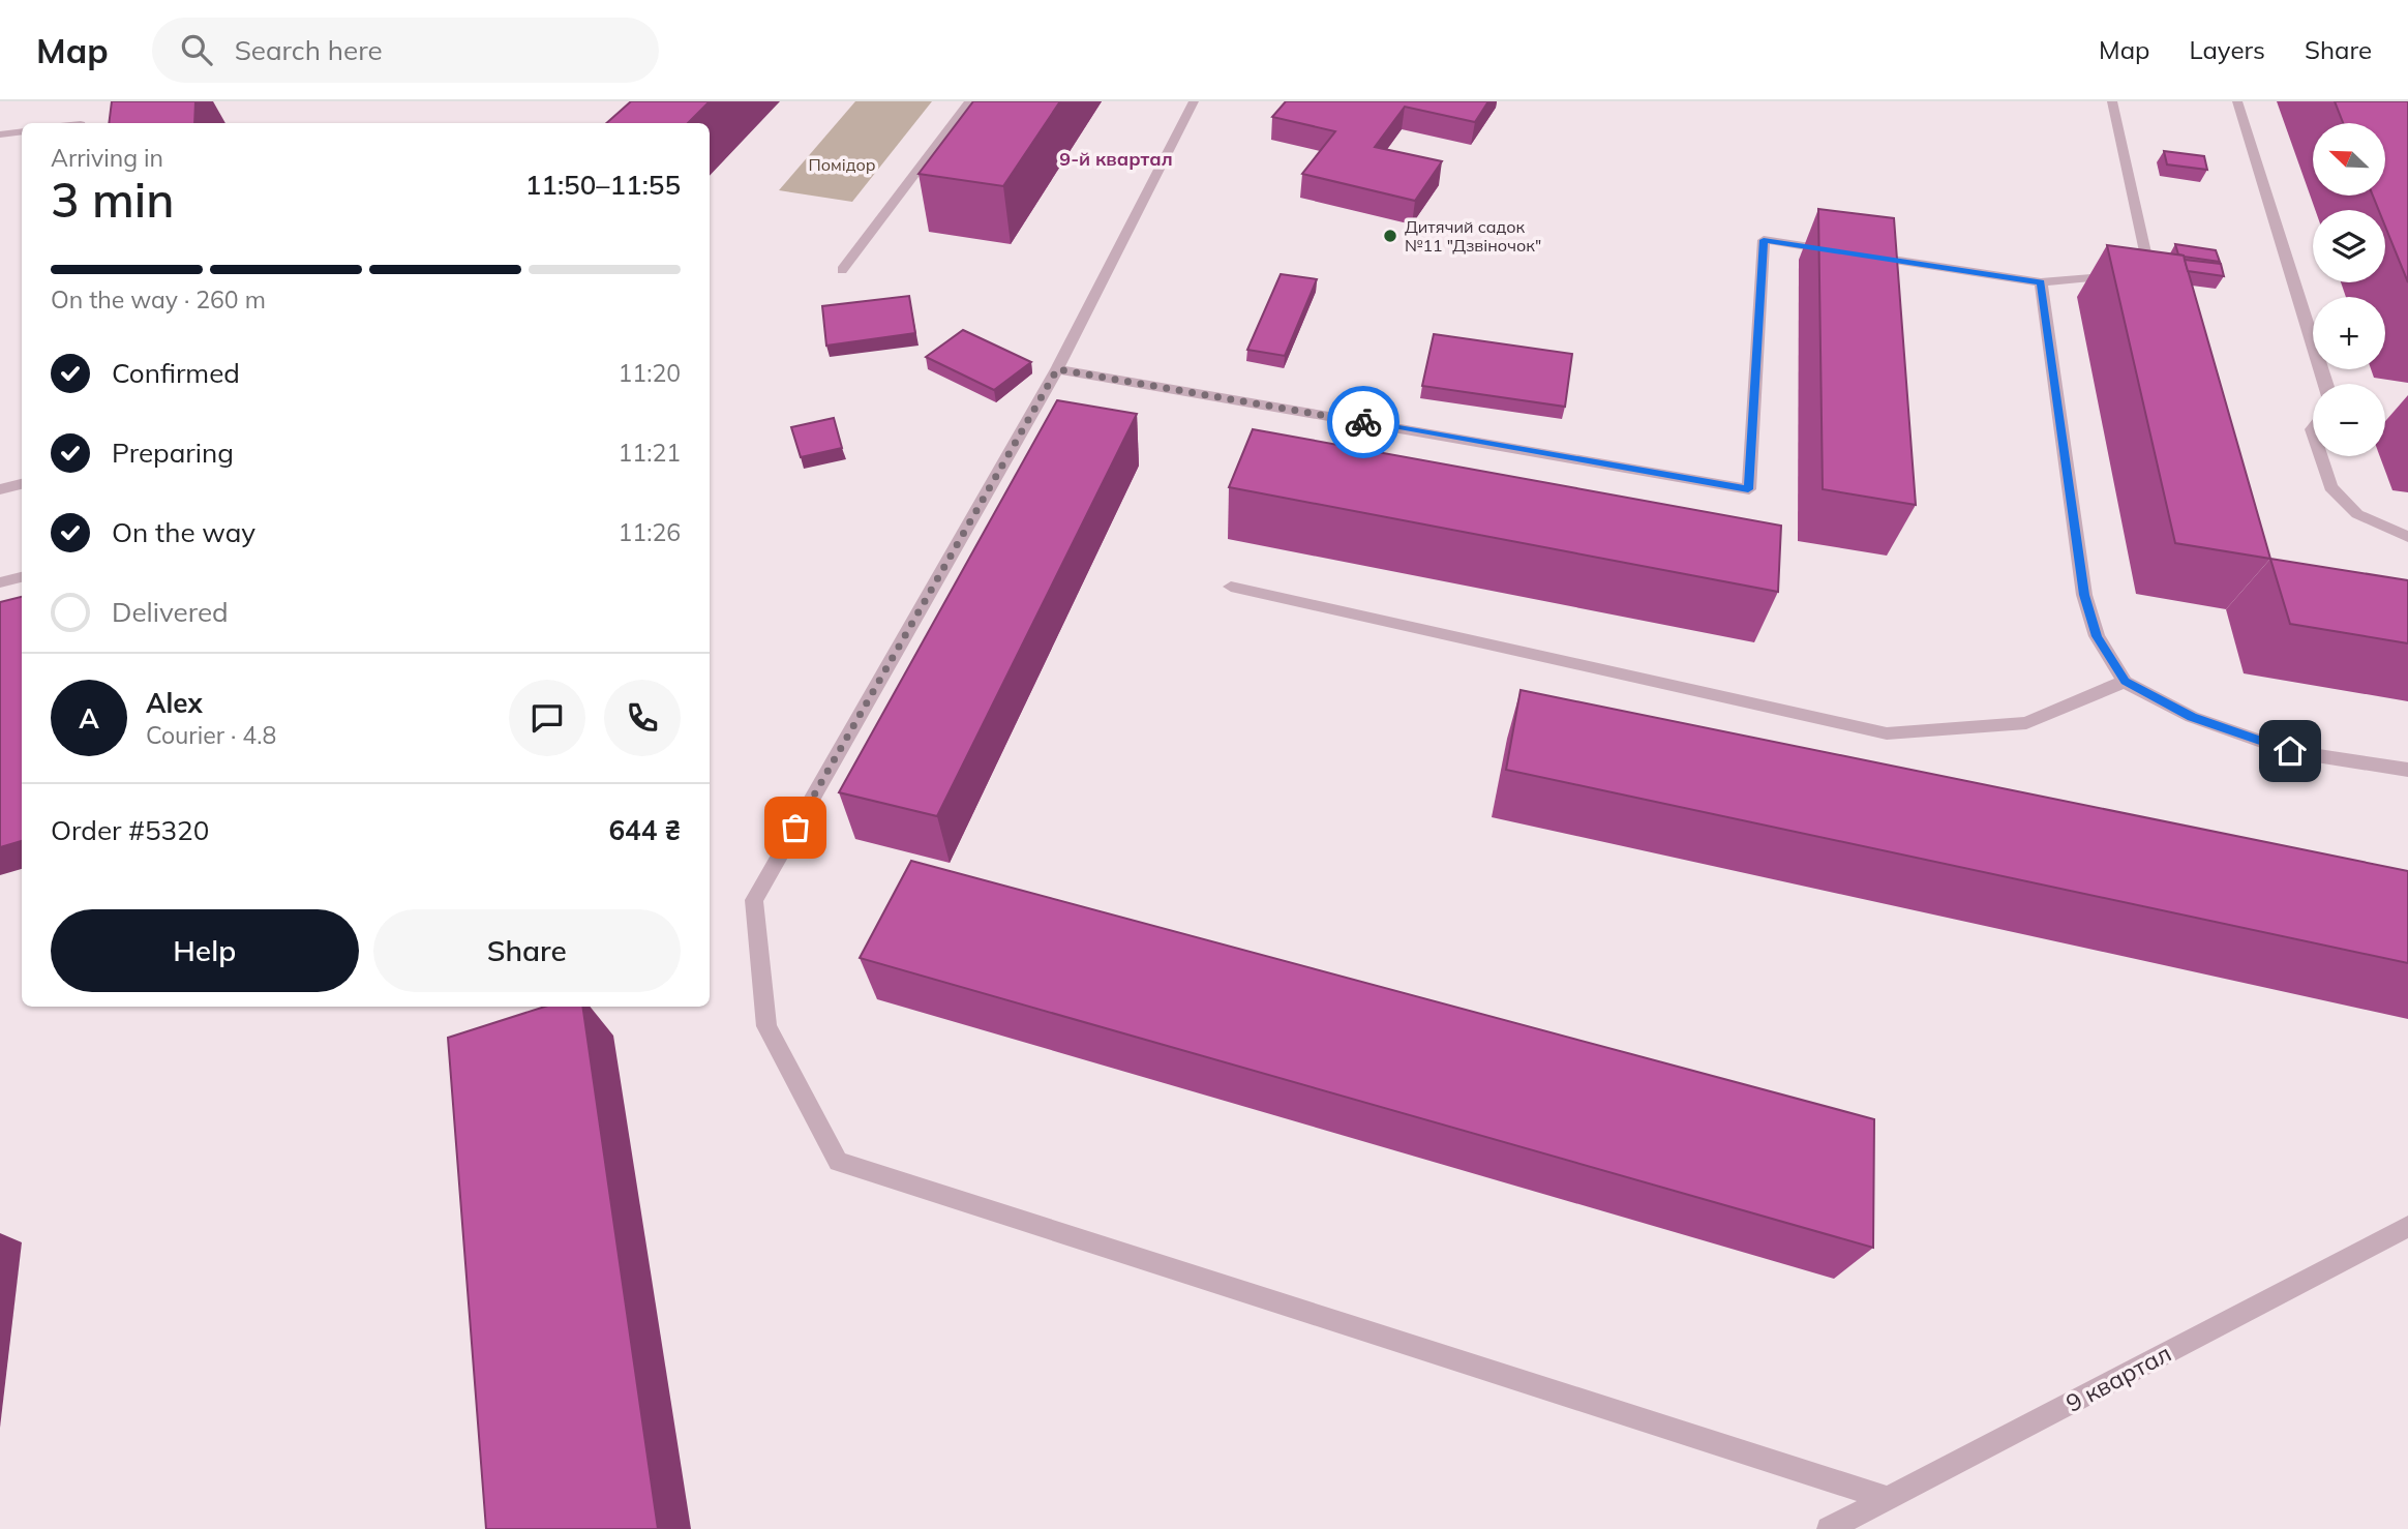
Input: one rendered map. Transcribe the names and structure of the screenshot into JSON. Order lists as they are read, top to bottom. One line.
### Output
{"streets":{"street":["9 квартал"]},"districts":["9-й квартал"],"parks":["Помідор"],"places":["Дитячий садок №11 \"Дзвіночок\""],"north":"top left","page":{"header":"Map","search":"Search here","nav":["Map","Layers","Share"],"map_buttons":["+","−"],"heading":["3 min","Arriving in","11:50–11:55"],"panel":["Alex","Courier · 4.8","Order #5320","644 ₴"],"bar":"On the way · 260 m","list":[["Confirmed","11:20"],["Preparing","11:21"],["On the way","11:26"],"Delivered"],"round":"A","buttons":["Help","Share"]}}
